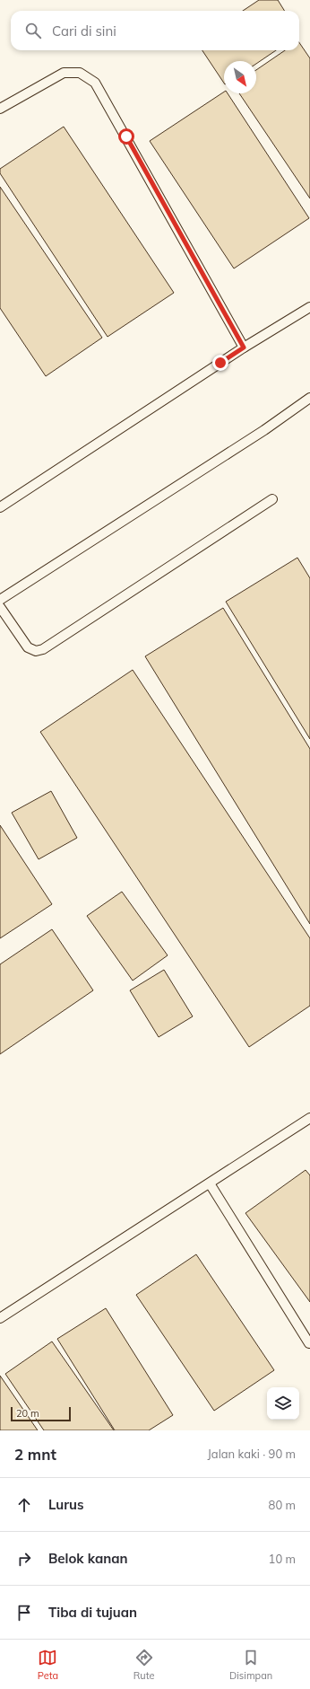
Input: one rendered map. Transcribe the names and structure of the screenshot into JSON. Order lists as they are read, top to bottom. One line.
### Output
{"scale_bar":"20 m","north":"bottom right","page":{"search":"Cari di sini","scale":"20 m","heading":["2 mnt","Jalan kaki · 90 m"],"list":[["Lurus","80 m"],["Belok kanan","10 m"],"Tiba di tujuan"],"nav":["Peta","Rute","Disimpan"]}}
